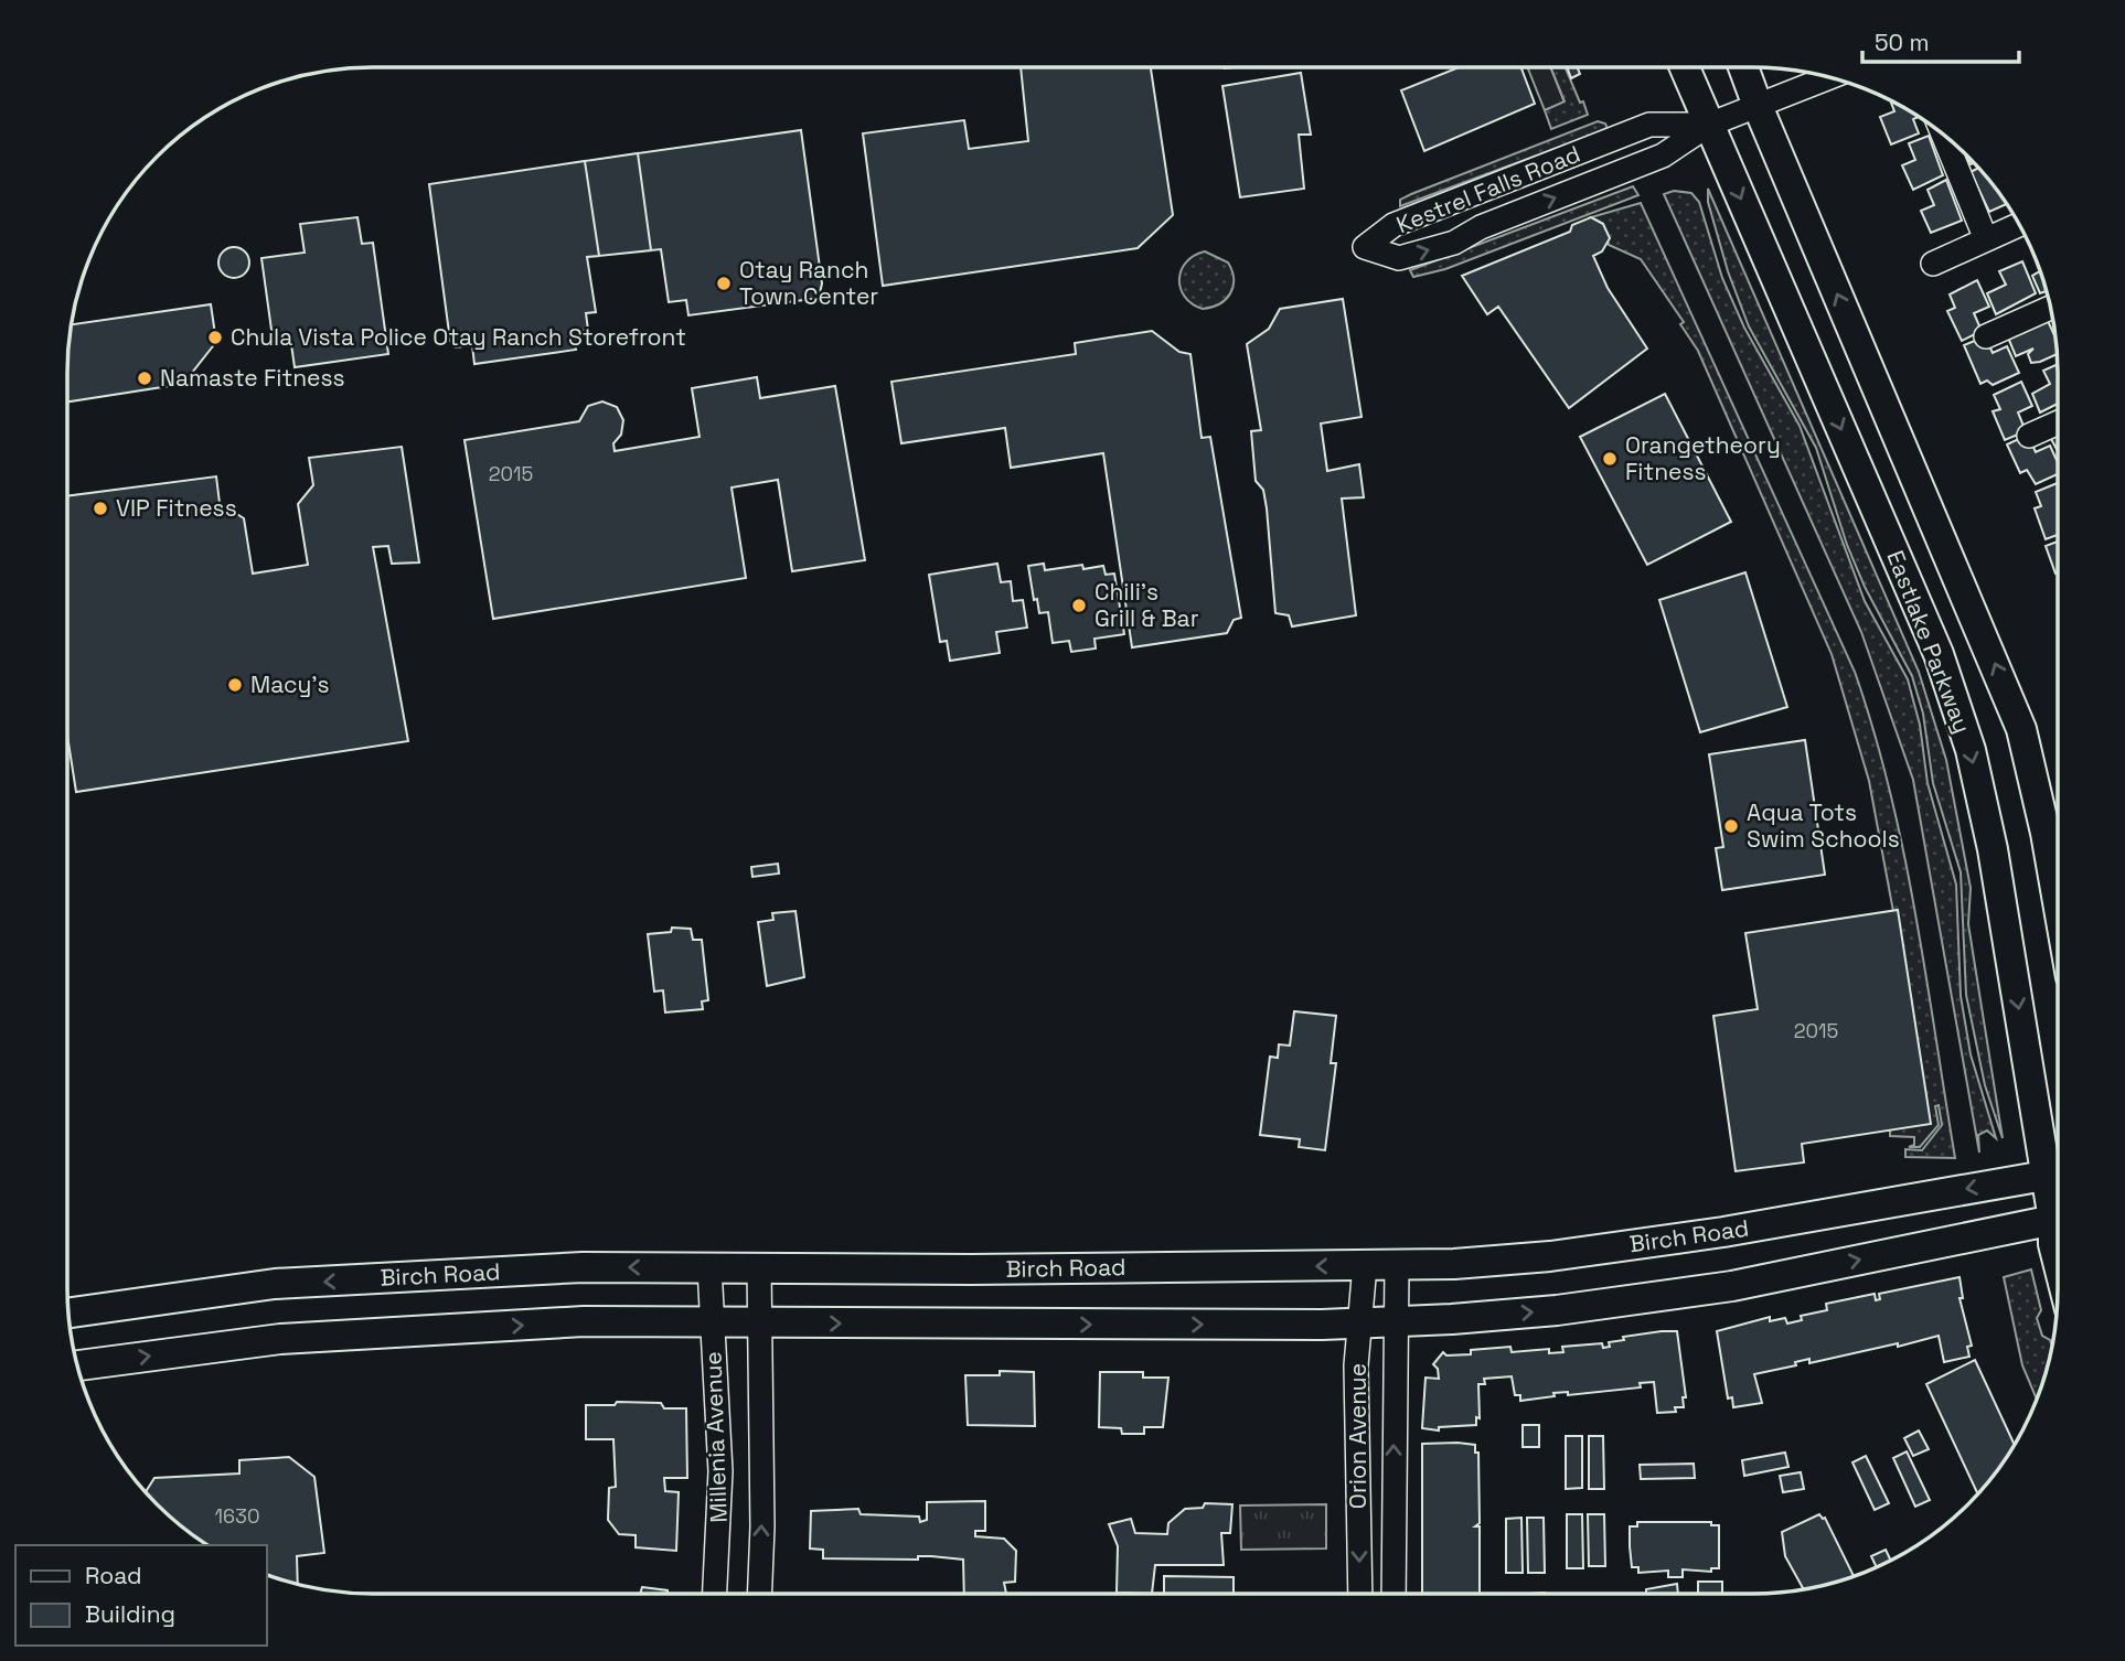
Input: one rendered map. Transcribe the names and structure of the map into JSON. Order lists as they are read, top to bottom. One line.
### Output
{"streets":{"main road":["Eastlake Parkway","Birch Road"],"street":["Kestrel Falls Road","Orion Avenue","Millenia Avenue"]},"crossings":[["Kestrel Falls Road","Eastlake Parkway"],["Eastlake Parkway","Birch Road"],["Birch Road","Orion Avenue"],["Birch Road","Millenia Avenue"]],"places":["Otay Ranch Town Center","Chula Vista Police Otay Ranch Storefront","Namaste Fitness","Orangetheory Fitness","VIP Fitness","Chili's Grill & Bar","Macy's","Aqua Tots Swim Schools"],"house_numbers":["2015","2015","1630"],"legend":["Road","Building"],"scale_bar":"50 m"}
